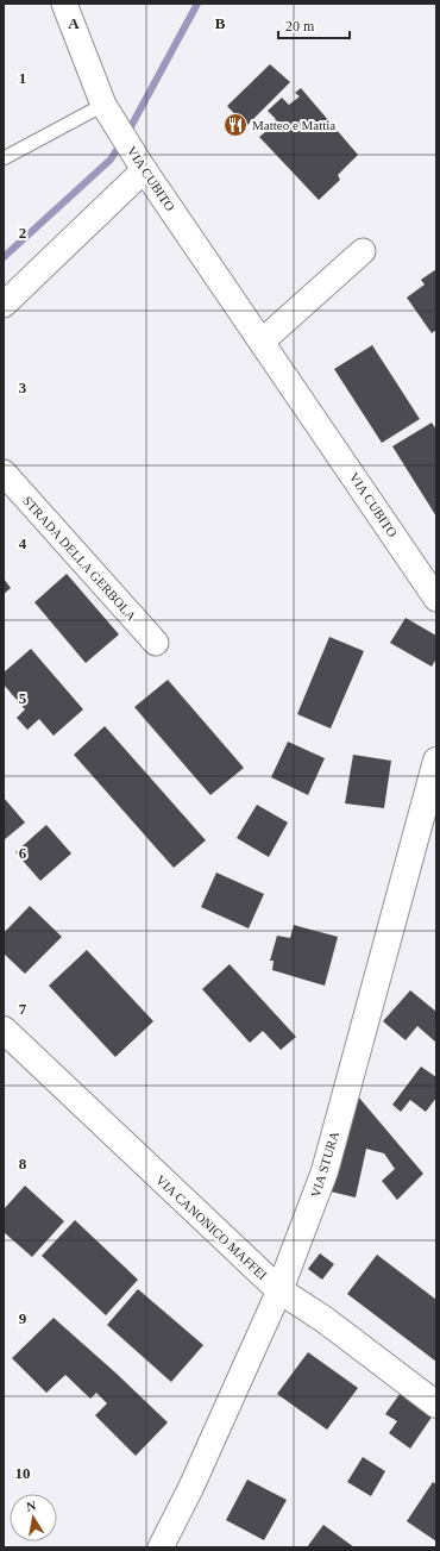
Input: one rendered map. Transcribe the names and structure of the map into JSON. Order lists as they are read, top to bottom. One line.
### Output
{"streets":{"street":["VIA CUBITO","STRADA DELLA GERBOLA","VIA STURA","VIA CANONICO MAFFEI"]},"crossings":[["VIA STURA","VIA CANONICO MAFFEI"]],"places":{"restaurant":["Matteo e Mattia"]},"scale_bar":"20 m","north":"top","grid":{"columns":["A","B"],"rows":["1","2","3","4","5","6","7","8","9","10"]}}
